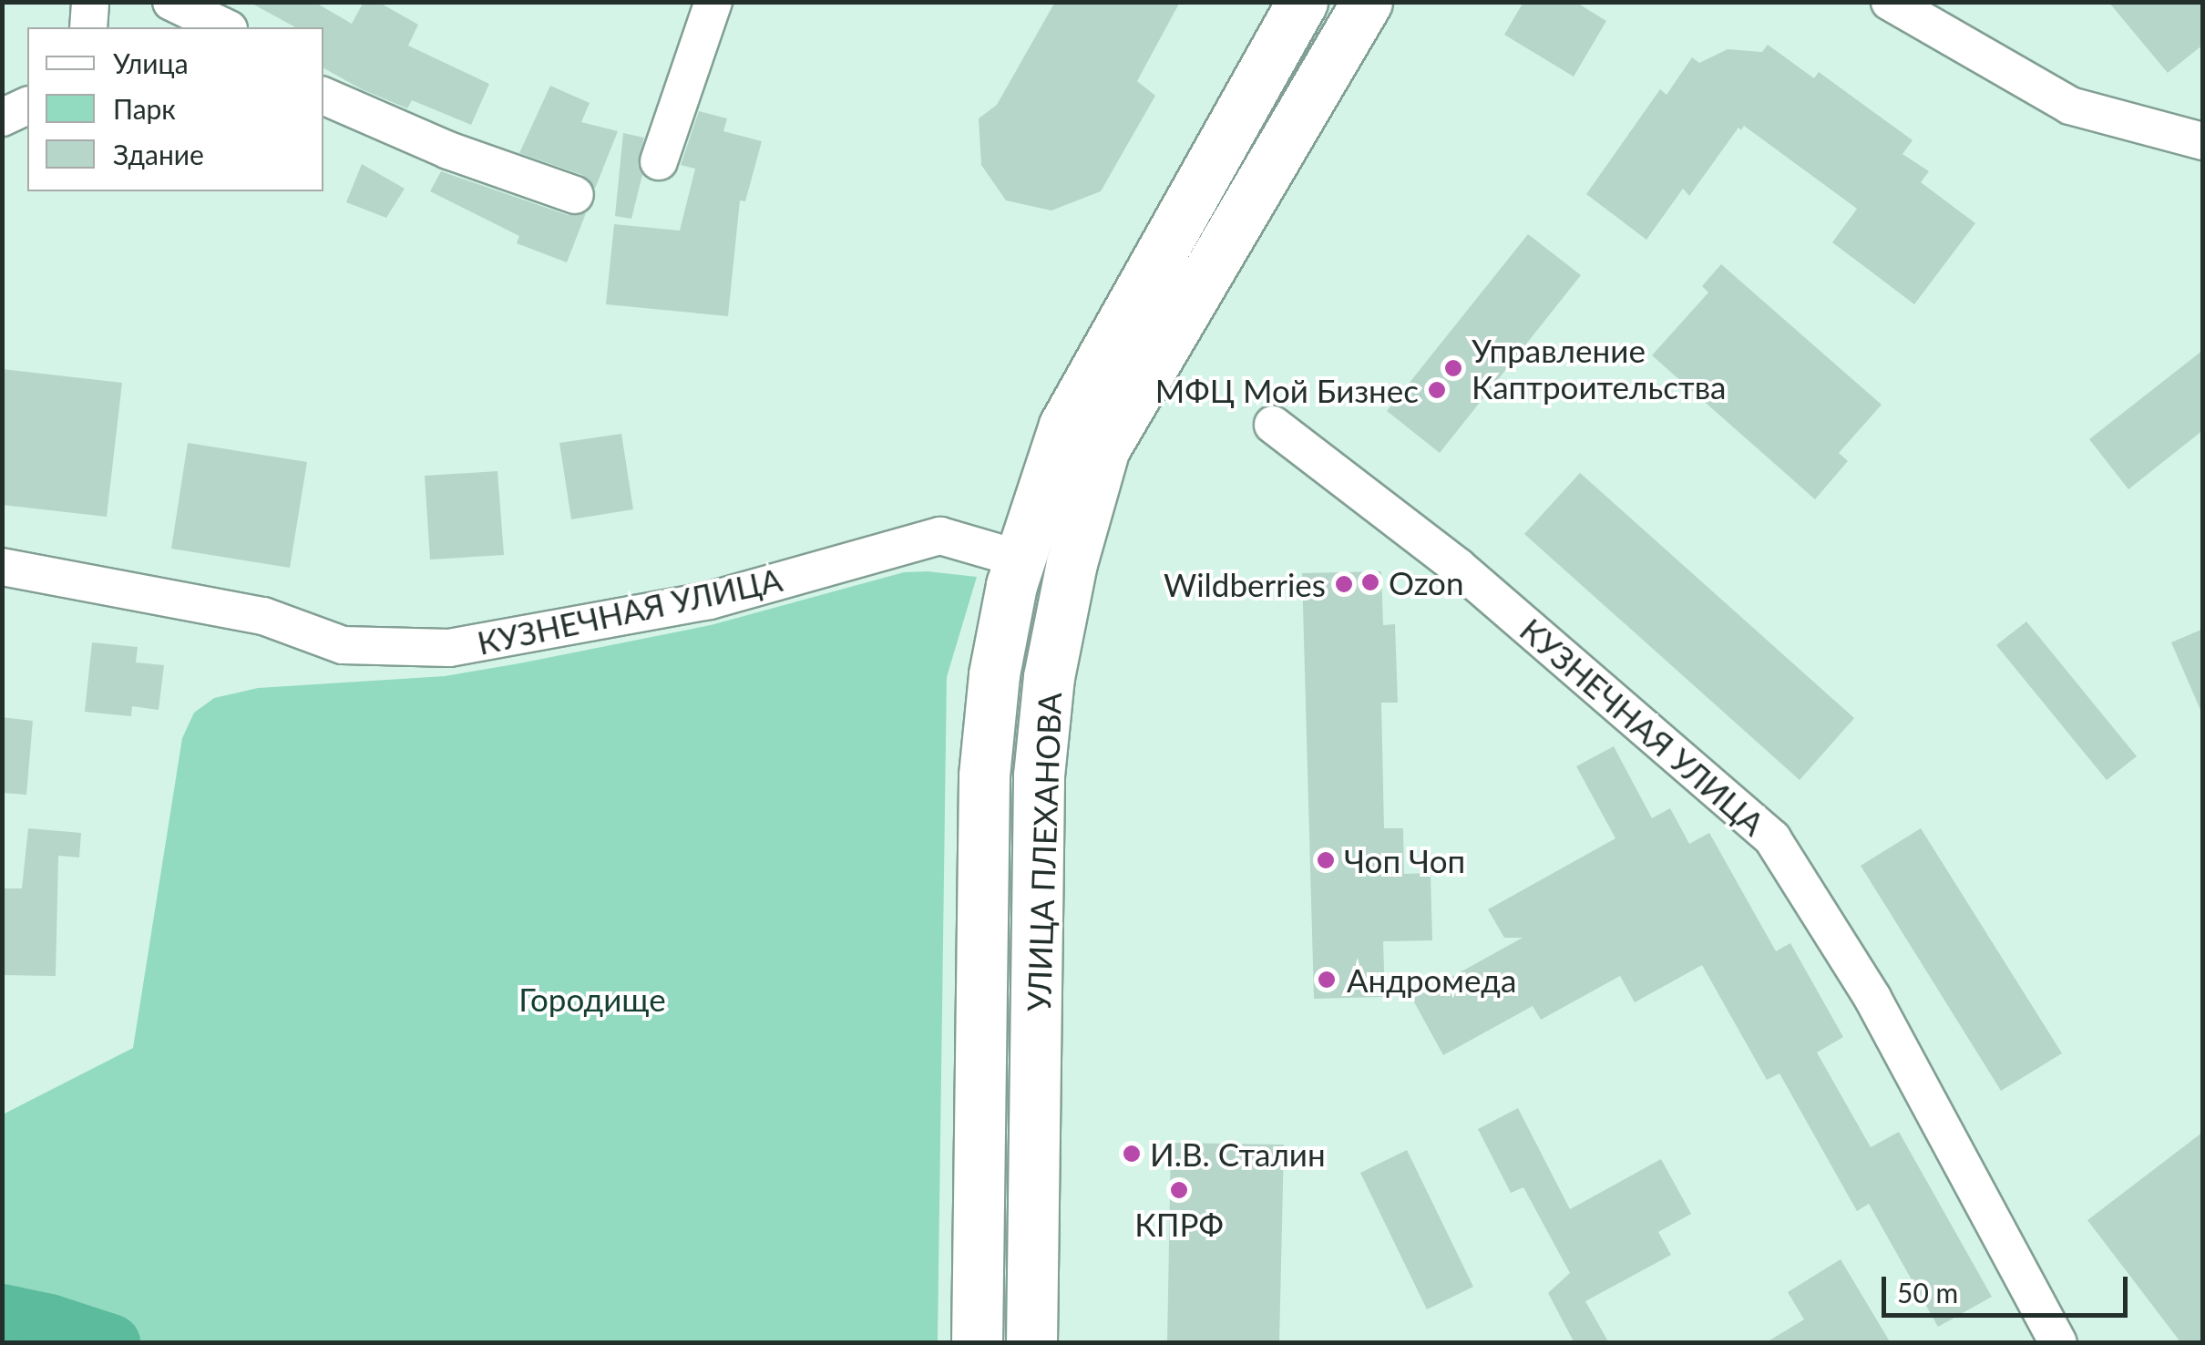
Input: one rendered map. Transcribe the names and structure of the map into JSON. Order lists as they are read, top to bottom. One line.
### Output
{"streets":{"main road":["УЛИЦА ПЛЕХАНОВА"],"street":["КУЗНЕЧНАЯ УЛИЦА"]},"crossings":[["КУЗНЕЧНАЯ УЛИЦА","УЛИЦА ПЛЕХАНОВА"]],"parks":["Городище"],"places":["Управление Каптроительства","МФЦ Мой Бизнес","Ozon","Wildberries","Чоп Чоп","Андромеда","И.В. Сталин","КПРФ"],"legend":["Улица","Парк","Здание"],"scale_bar":"50 m"}
